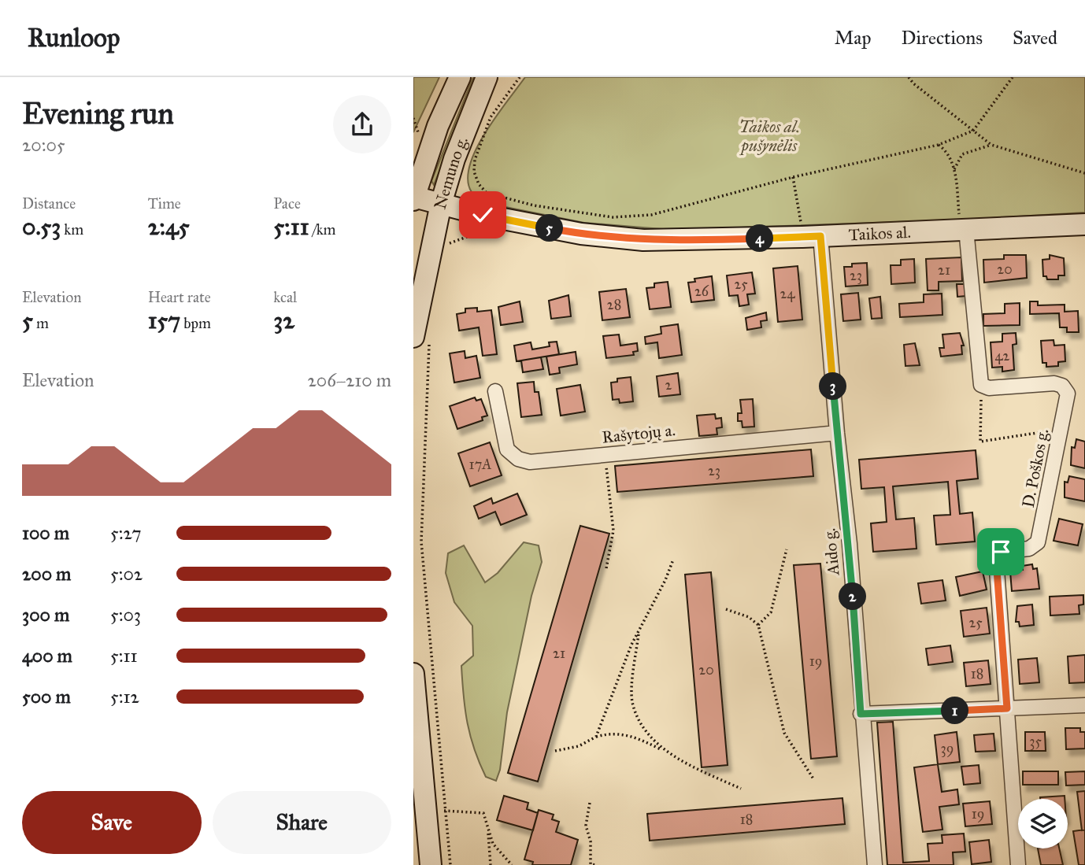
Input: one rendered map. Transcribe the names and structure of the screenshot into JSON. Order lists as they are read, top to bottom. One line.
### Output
{"streets":{"main road":["Nemuno g.","Taikos al."],"street":["Rašytojų a.","D. Poškos g.","Aido g."]},"crossings":[["Nemuno g.","Taikos al."],["Taikos al.","Aido g."],["Rašytojų a.","Aido g."]],"parks":["Taikos al. pušynėlis"],"house_numbers":["20","21","23","25","26","24","28","42","2","17A","23","25","21","19","20","18","35","39","19","18"],"page":{"header":"Runloop","nav":["Map","Directions","Saved"],"heading":["Evening run","20:05"],"stats":[["Distance","0.53 km"],["Time","2:45"],["Pace","5:11 /km"],["Elevation","5 m"],["Heart rate","157 bpm"],["kcal","32"]],"pins":["5","4","3","2","1"],"chart":["Elevation","206–210 m"],"list":[{"name":"100 m","note":"5:27"},{"name":"200 m","note":"5:02"},{"name":"300 m","note":"5:03"},{"name":"400 m","note":"5:11"},{"name":"500 m","note":"5:12"}],"buttons":["Save","Share"]}}
